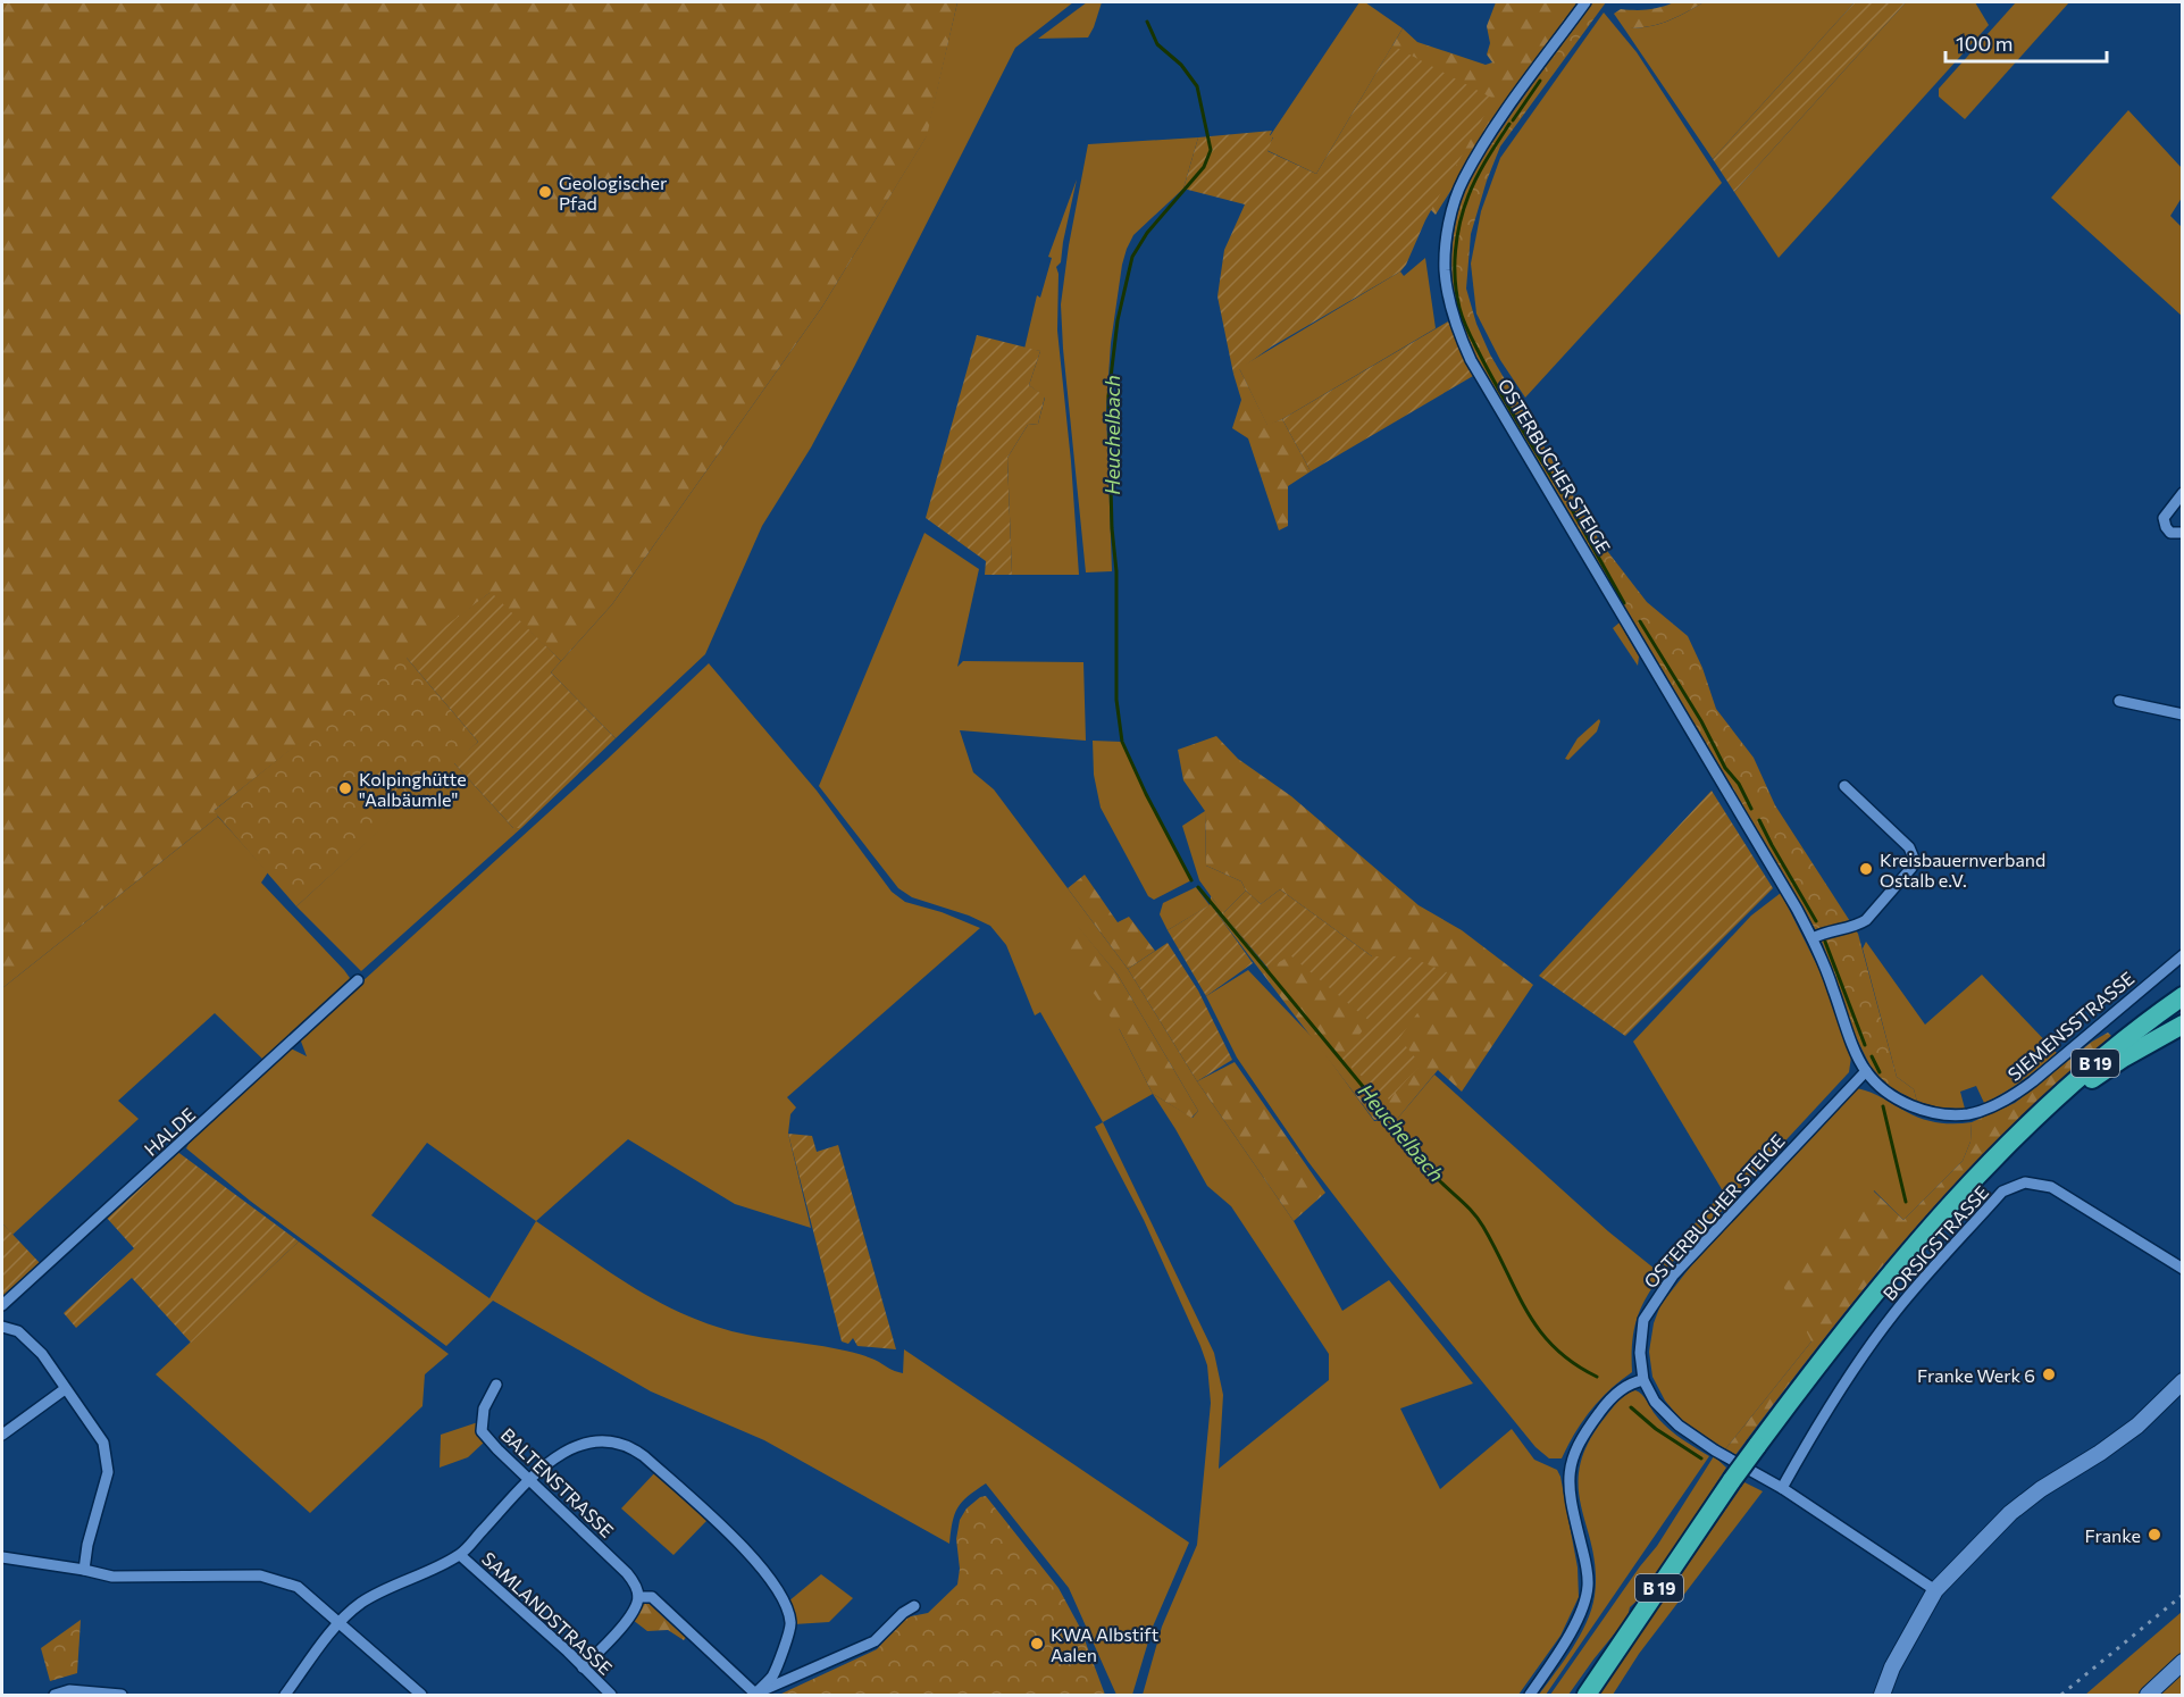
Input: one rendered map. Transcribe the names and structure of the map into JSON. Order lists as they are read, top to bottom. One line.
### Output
{"streets":{"highway":["B 19"],"street":["OSTERBUCHER STEIGE","SIEMENSSTRASSE","HALDE","BORSIGSTRASSE","BALTENSTRASSE","SAMLANDSTRASSE"]},"crossings":[["OSTERBUCHER STEIGE","SIEMENSSTRASSE"],["OSTERBUCHER STEIGE","BORSIGSTRASSE"]],"water":["Heuchelbach"],"places":["Geologischer Pfad","Kolpinghütte \"Aalbäumle\"","Kreisbauernverband Ostalb e.V.","Franke Werk 6","Franke","KWA Albstift Aalen"],"scale_bar":"100 m"}
